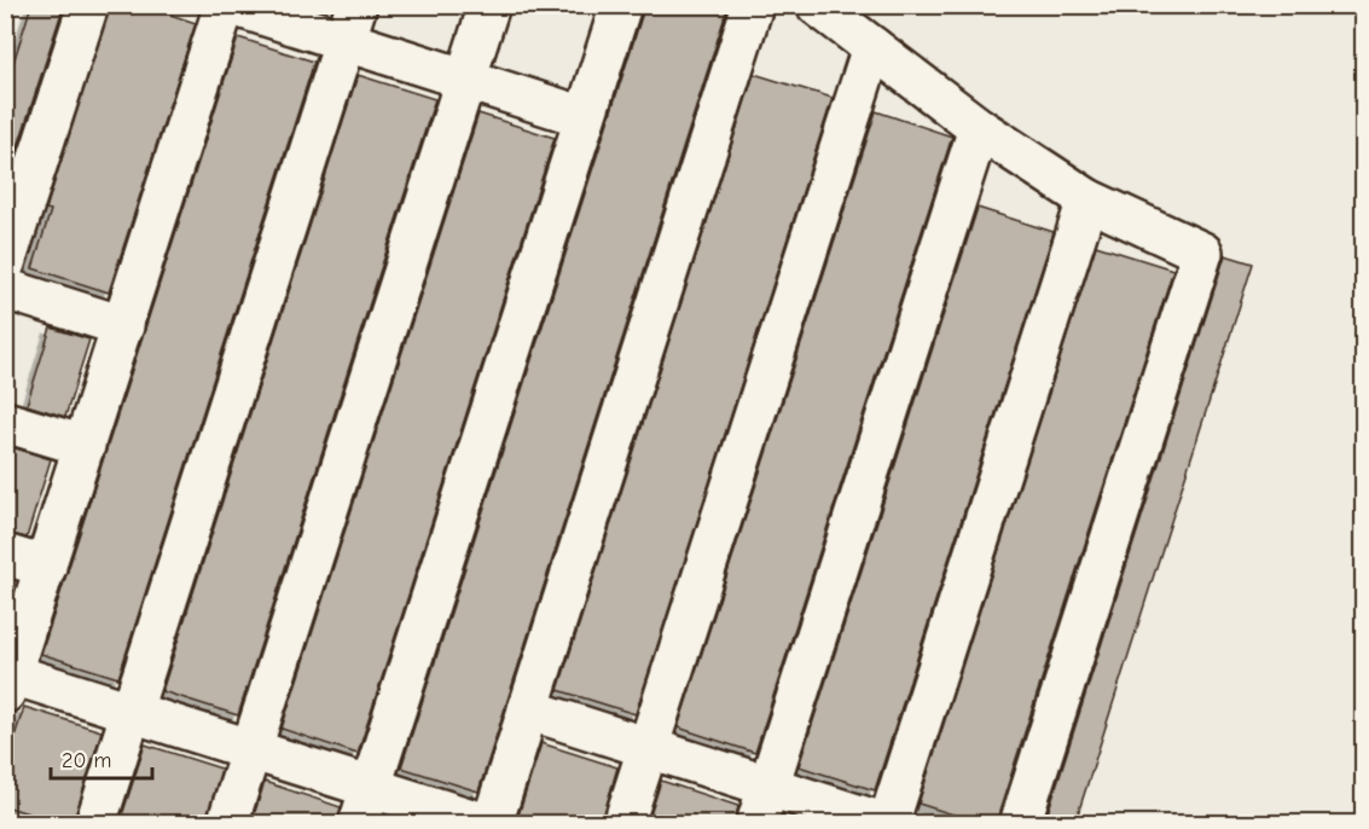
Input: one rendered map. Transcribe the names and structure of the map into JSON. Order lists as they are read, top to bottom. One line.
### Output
{"scale_bar":"20 m"}
